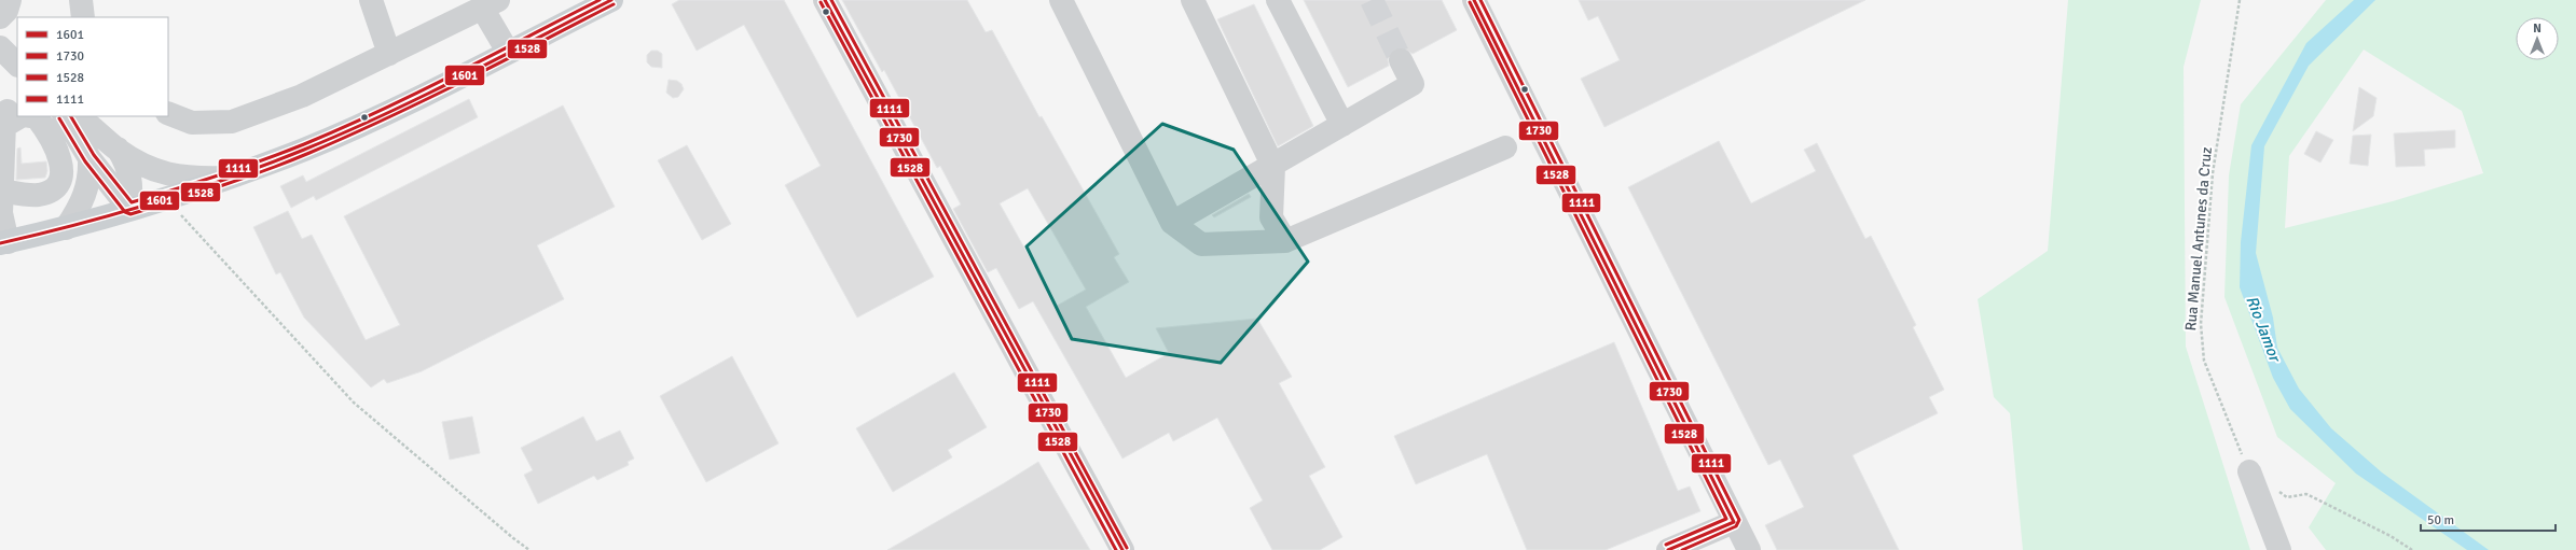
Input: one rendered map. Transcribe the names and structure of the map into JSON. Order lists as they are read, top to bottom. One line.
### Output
{"streets":{"path":["Rua Manuel Antunes da Cruz"]},"water":["Rio Jamor"],"lines":["transit line 1601","transit line 1730","transit line 1111","transit line 1528"],"legend":["1601","1730","1528","1111"],"scale_bar":"50 m","north":"top"}
